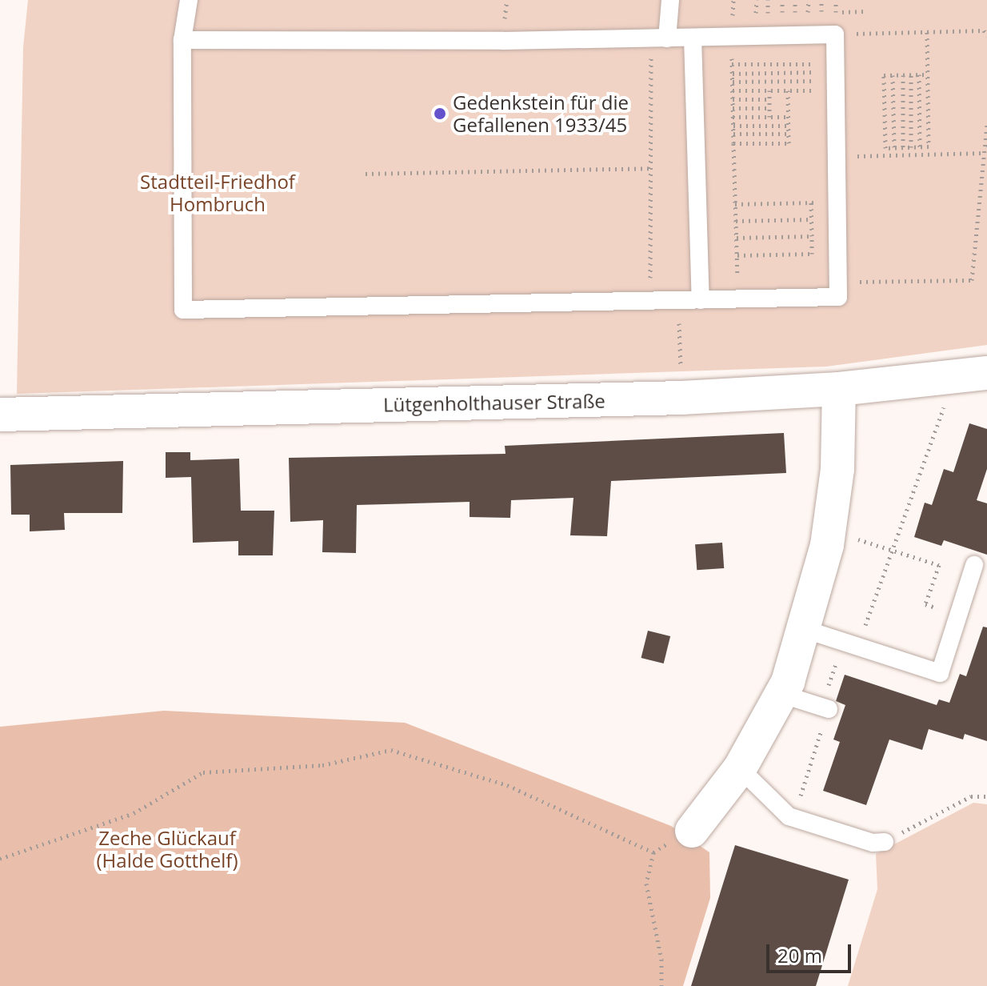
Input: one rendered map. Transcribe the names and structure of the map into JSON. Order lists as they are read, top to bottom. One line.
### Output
{"streets":{"street":["Lütgenholthauser Straße"]},"parks":["Stadtteil-Friedhof Hombruch","Zeche Glückauf (Halde Gotthelf)"],"places":["Gedenkstein für die Gefallenen 1933/45"],"scale_bar":"20 m"}
